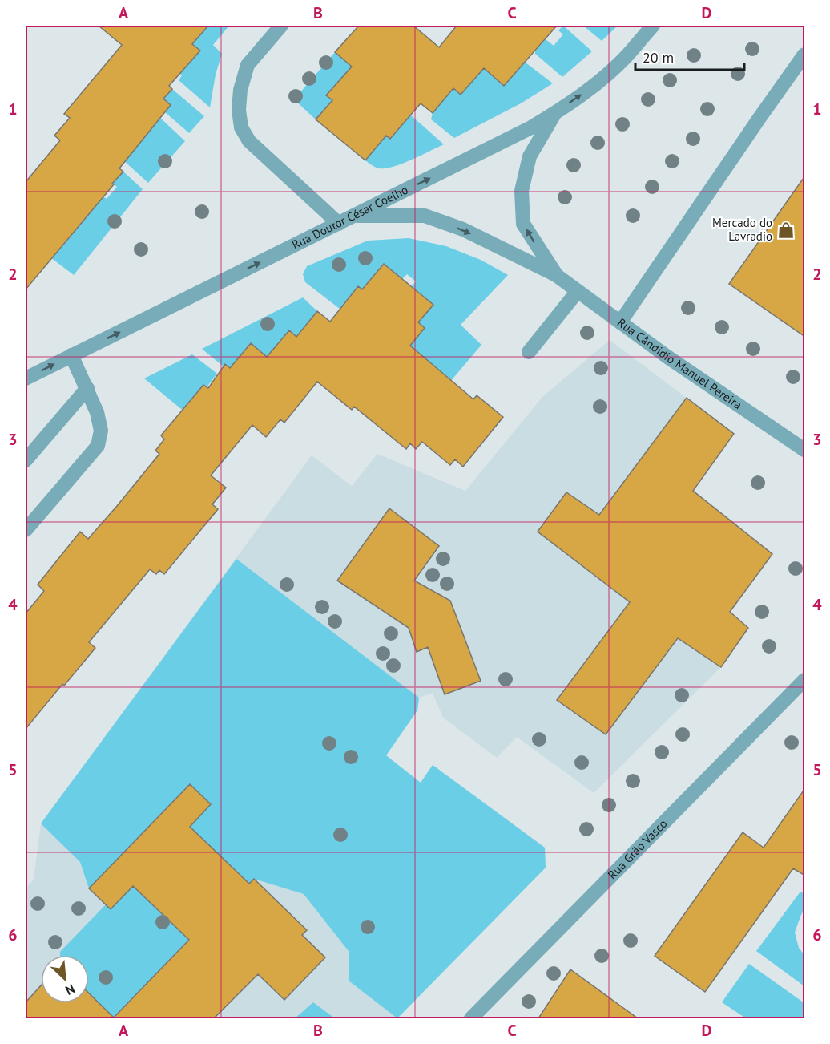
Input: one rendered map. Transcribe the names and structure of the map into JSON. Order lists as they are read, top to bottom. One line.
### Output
{"streets":{"street":["Rua Doutor César Coelho","Rua Cândidio Manuel Pereira","Rua Grão Vasco"]},"one_way":["Rua Doutor César Coelho"],"places":{"shop":["Mercado do Lavradio"]},"scale_bar":"20 m","north":"bottom right","grid":{"columns":["A","B","C","D"],"rows":["1","2","3","4","5","6"]}}
